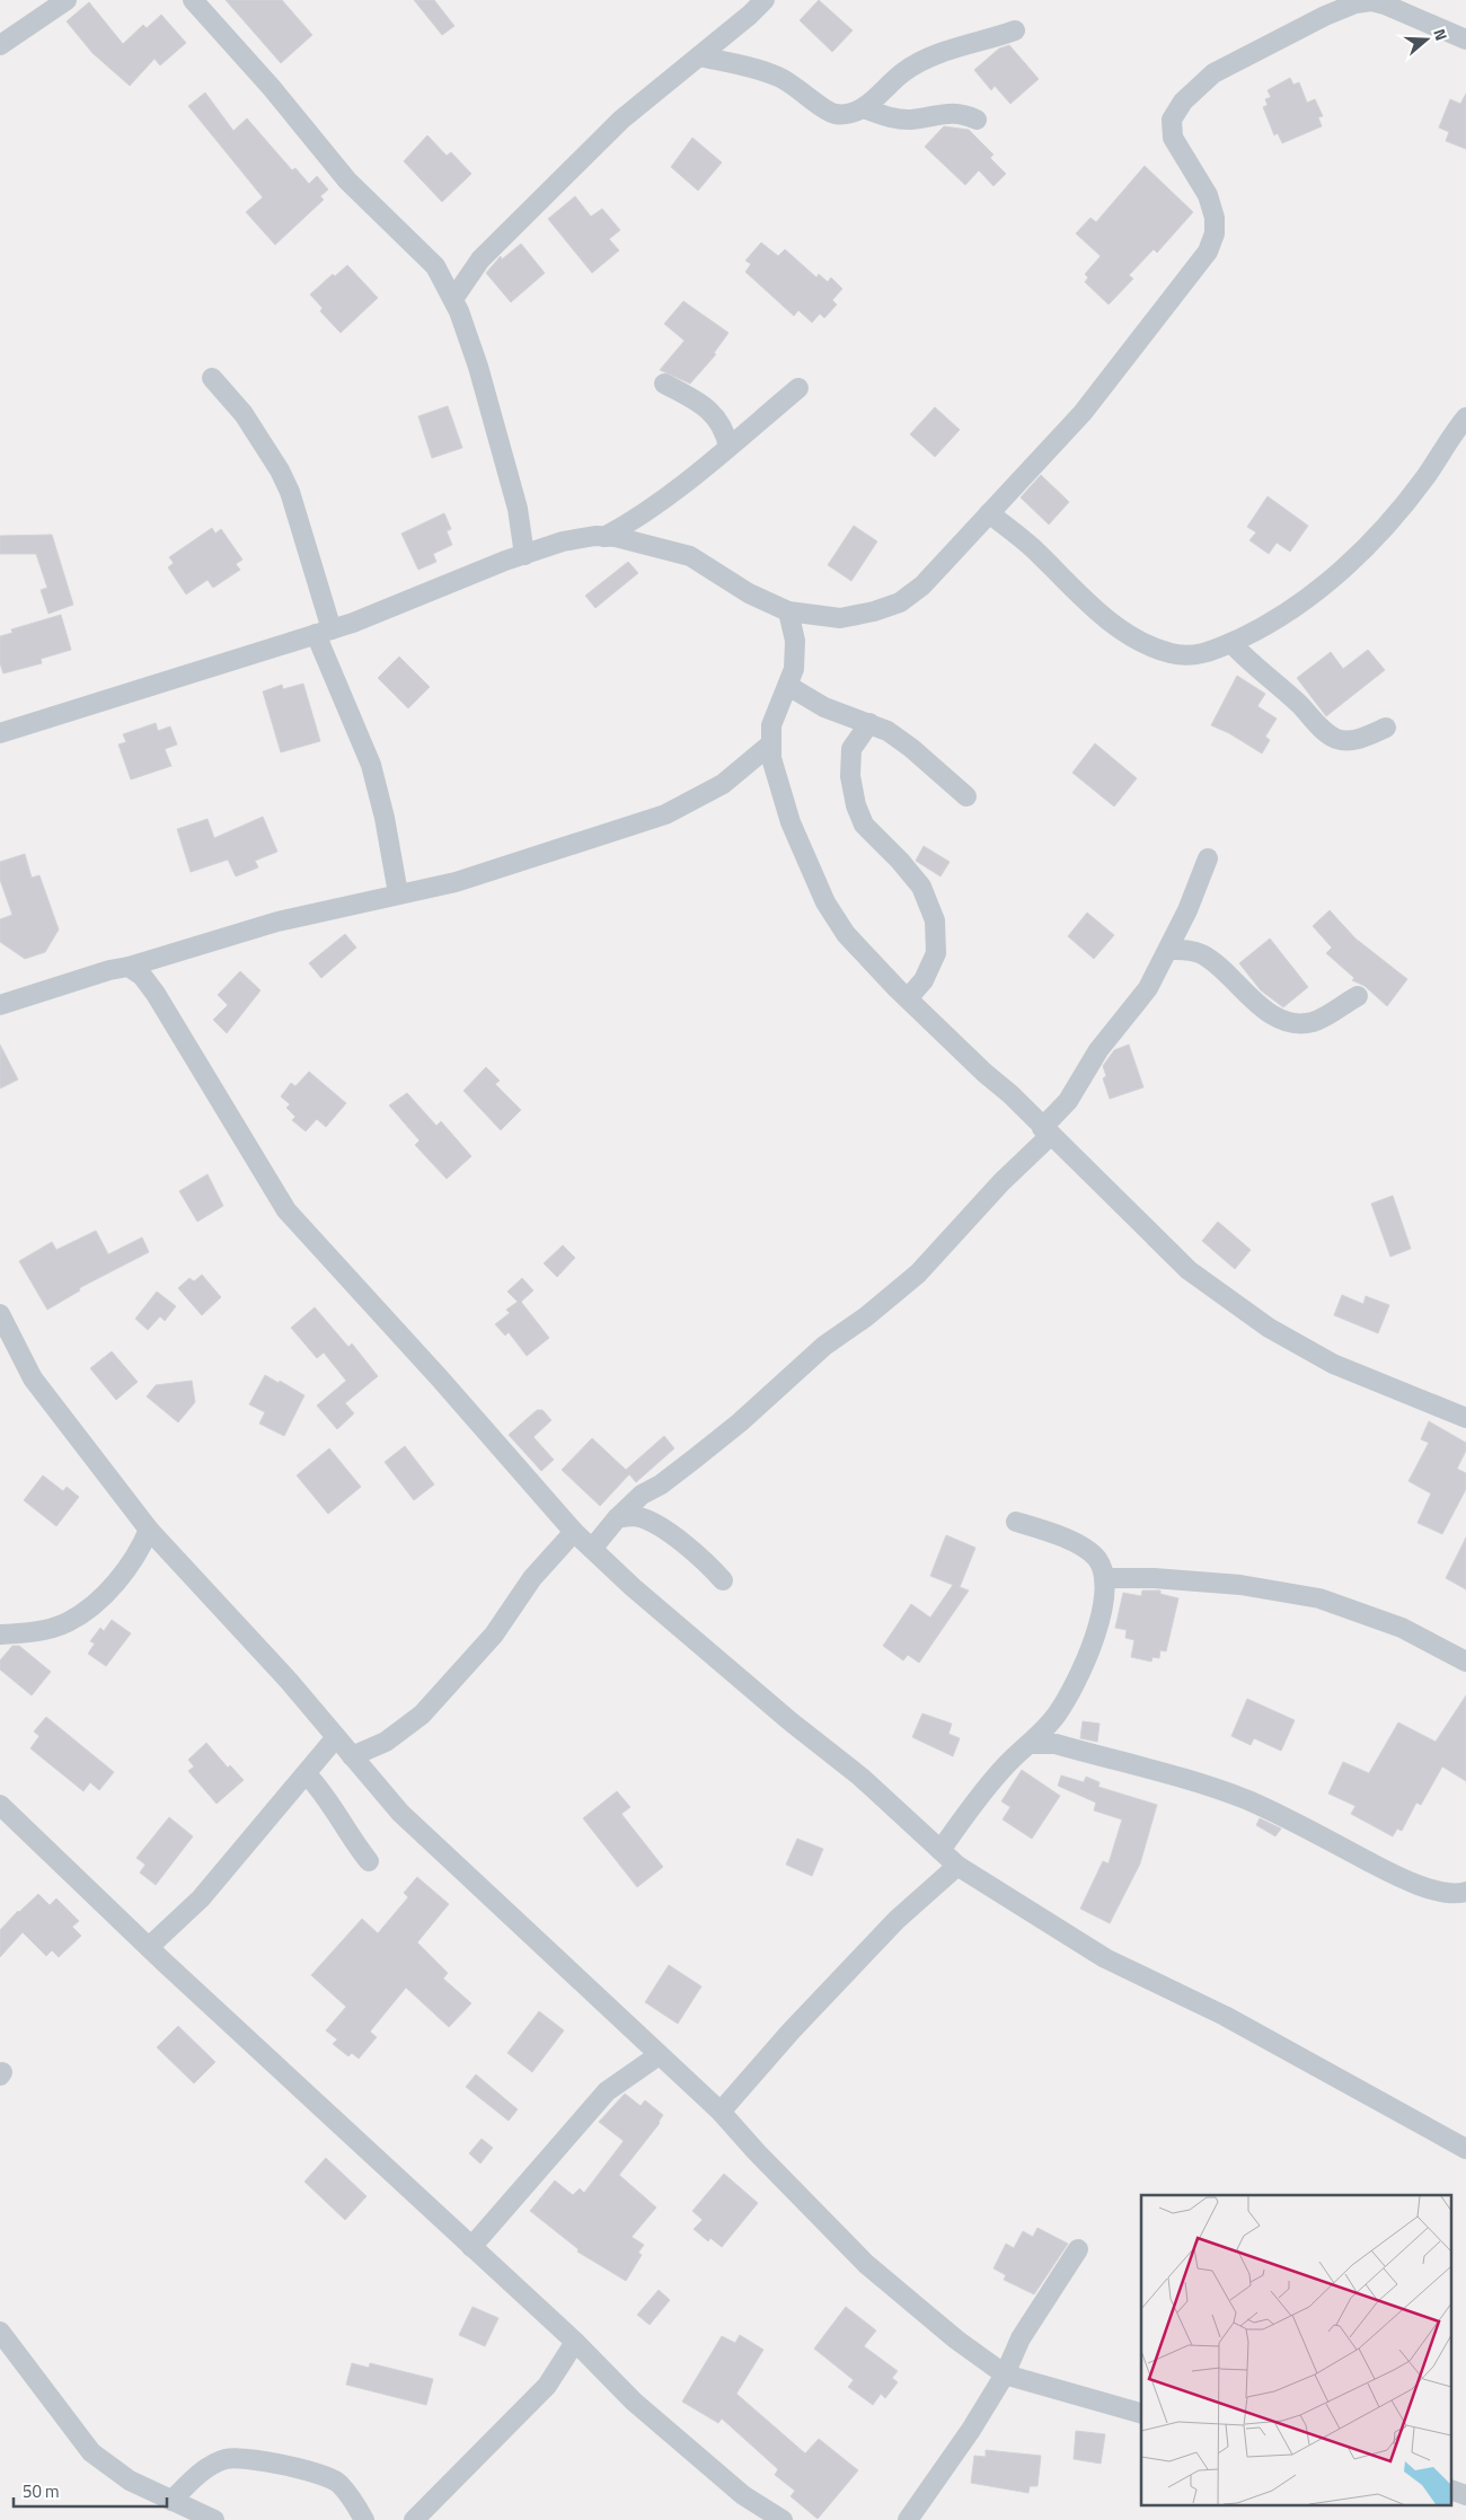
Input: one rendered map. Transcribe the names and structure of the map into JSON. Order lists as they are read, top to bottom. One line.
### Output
{"scale_bar":"50 m","north":"right"}
